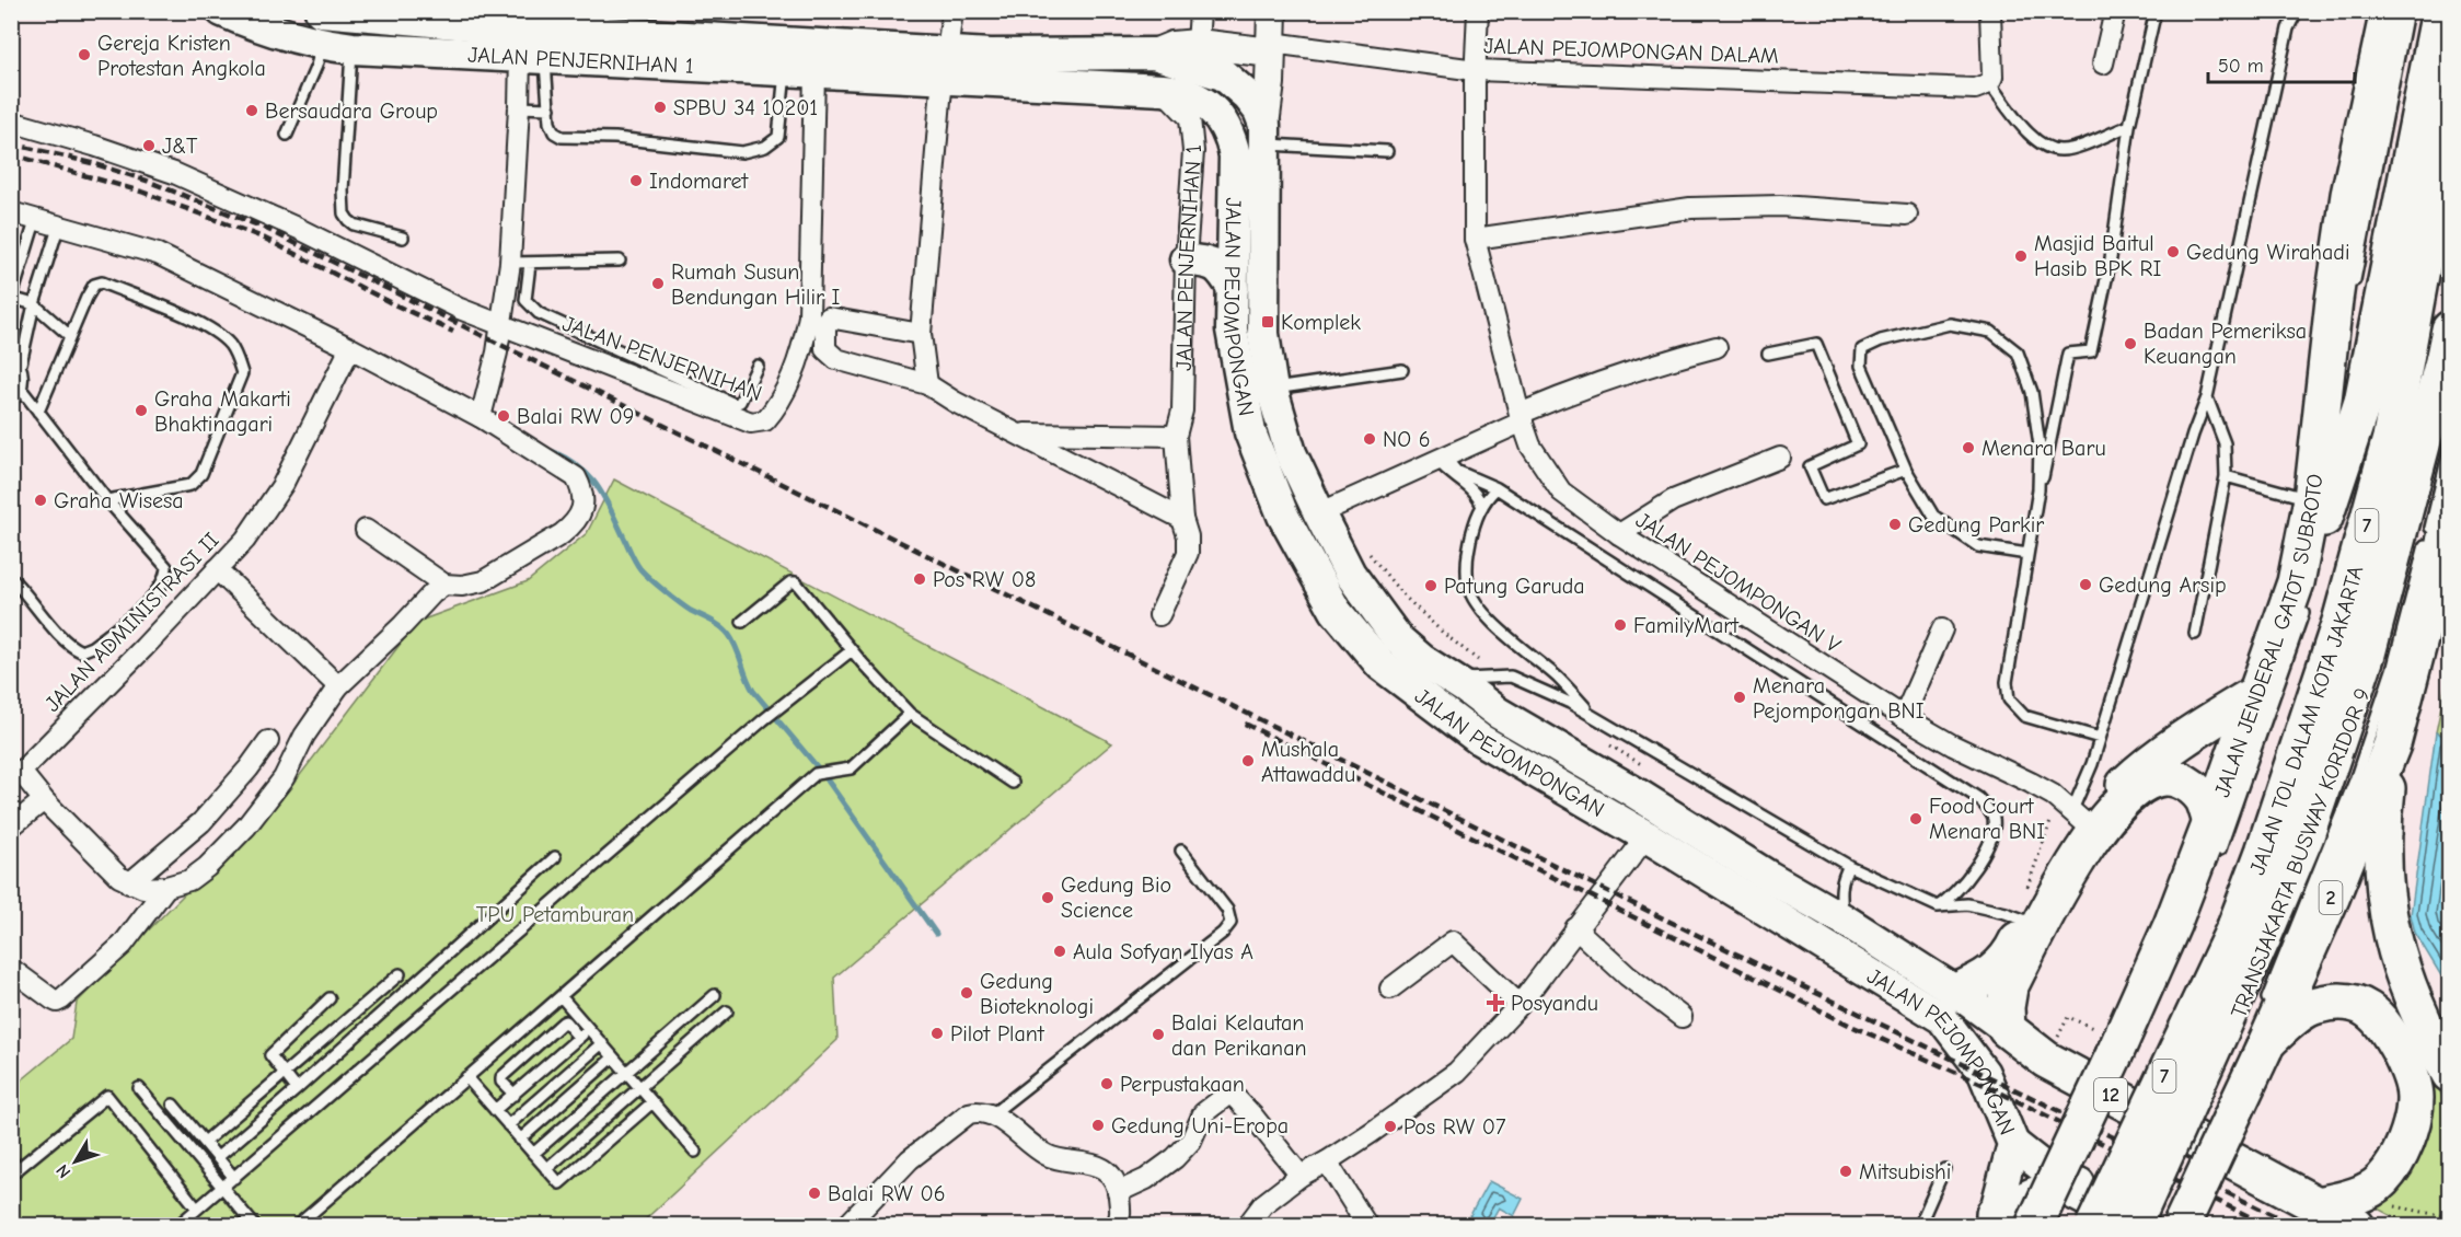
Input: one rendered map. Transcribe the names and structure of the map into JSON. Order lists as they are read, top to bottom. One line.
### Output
{"streets":{"highway":["7","JALAN JENDERAL GATOT SUBROTO","JALAN TOL DALAM KOTA JAKARTA","2","12"],"main road":["JALAN PENJERNIHAN 1","JALAN PEJOMPONGAN"],"street":["JALAN PEJOMPONGAN DALAM","JALAN PENJERNIHAN","JALAN PEJOMPONGAN V","JALAN ADMINISTRASI II"],"lane":["TRANSJAKARTA BUSWAY KORIDOR 9"]},"crossings":[["JALAN PEJOMPONGAN DALAM","JALAN PEJOMPONGAN"],["JALAN PEJOMPONGAN DALAM","JALAN PEJOMPONGAN V"],["JALAN PENJERNIHAN 1","JALAN PEJOMPONGAN"],["JALAN PENJERNIHAN 1","JALAN PENJERNIHAN"],["JALAN PEJOMPONGAN","12"],["TRANSJAKARTA BUSWAY KORIDOR 9","2"]],"parks":["TPU Petamburan"],"places":{"other":["Gereja Kristen Protestan Angkola","SPBU 34 10201","Bersaudara Group","J&T","Indomaret","Gedung Wirahadi","Masjid Baitul Hasib BPK RI","Rumah Susun Bendungan Hilir I","Badan Pemeriksa Keuangan","Graha Makarti Bhaktinagari","Balai RW 09","NO 6","Menara Baru","Graha Wisesa","Gedung Parkir","Pos RW 08","Gedung Arsip","Patung Garuda","FamilyMart","Menara Pejompongan BNI","Mushala Attawaddu","Food Court Menara BNI","Gedung Bio Science","Aula Sofyan Ilyas A","Gedung Bioteknologi","Pilot Plant","Balai Kelautan dan Perikanan","Perpustakaan","Gedung Uni-Eropa","Pos RW 07","Mitsubishi","Balai RW 06"],"transit":["Komplek"],"health":["Posyandu"]},"scale_bar":"50 m","north":"bottom left"}
